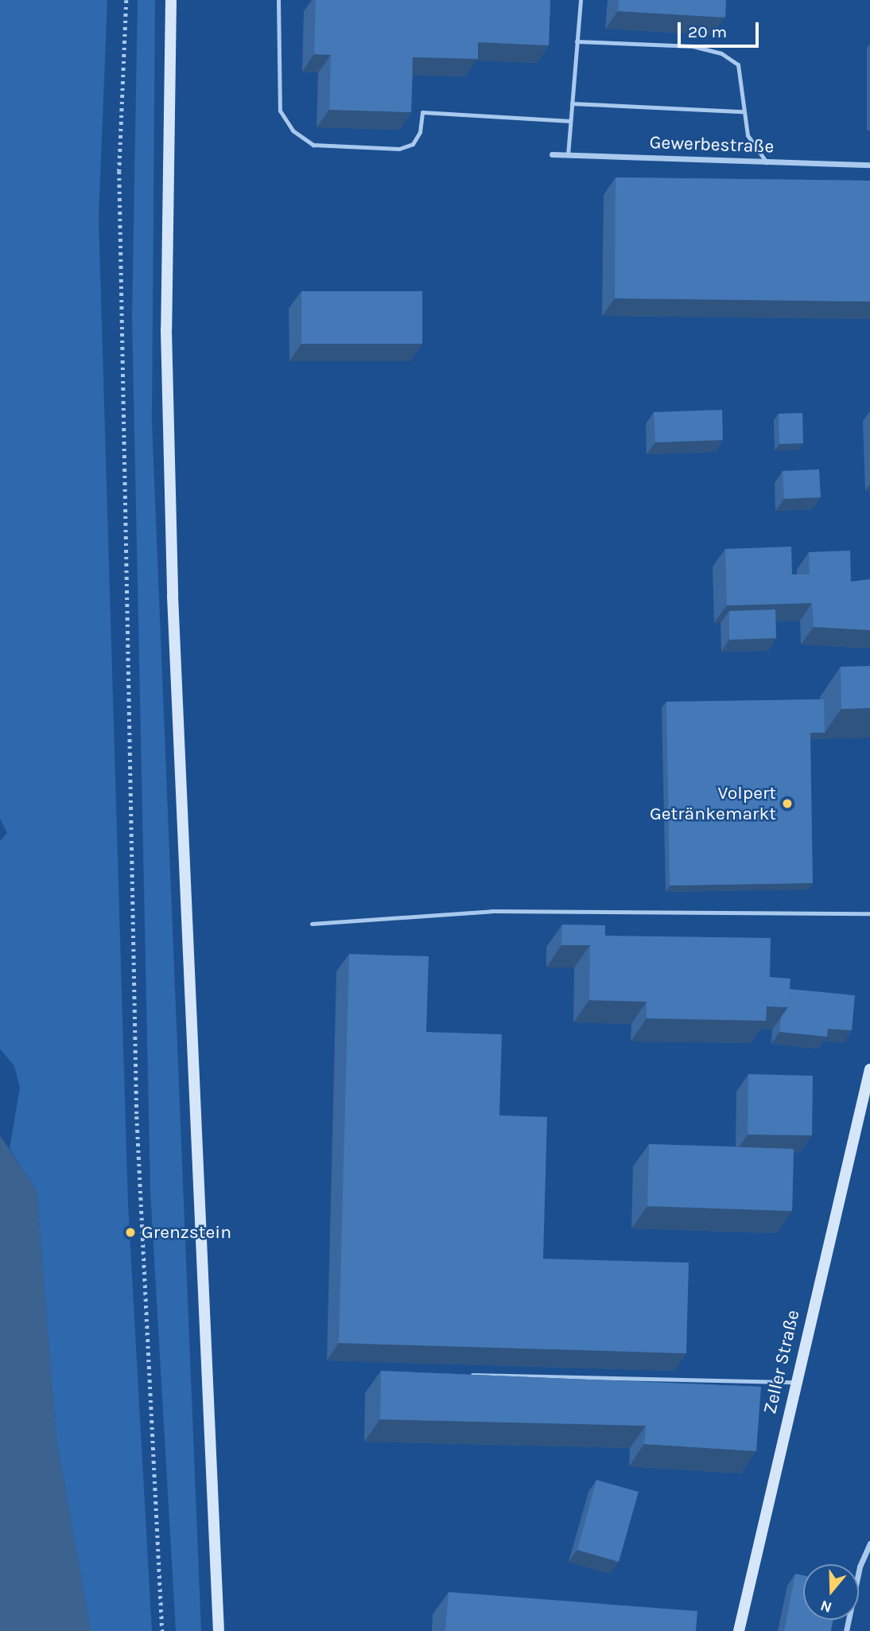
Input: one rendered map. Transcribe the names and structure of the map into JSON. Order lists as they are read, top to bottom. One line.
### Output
{"streets":{"main road":["Zeller Straße"],"street":["Gewerbestraße"]},"places":["Volpert Getränkemarkt","Grenzstein"],"scale_bar":"20 m","north":"bottom"}
